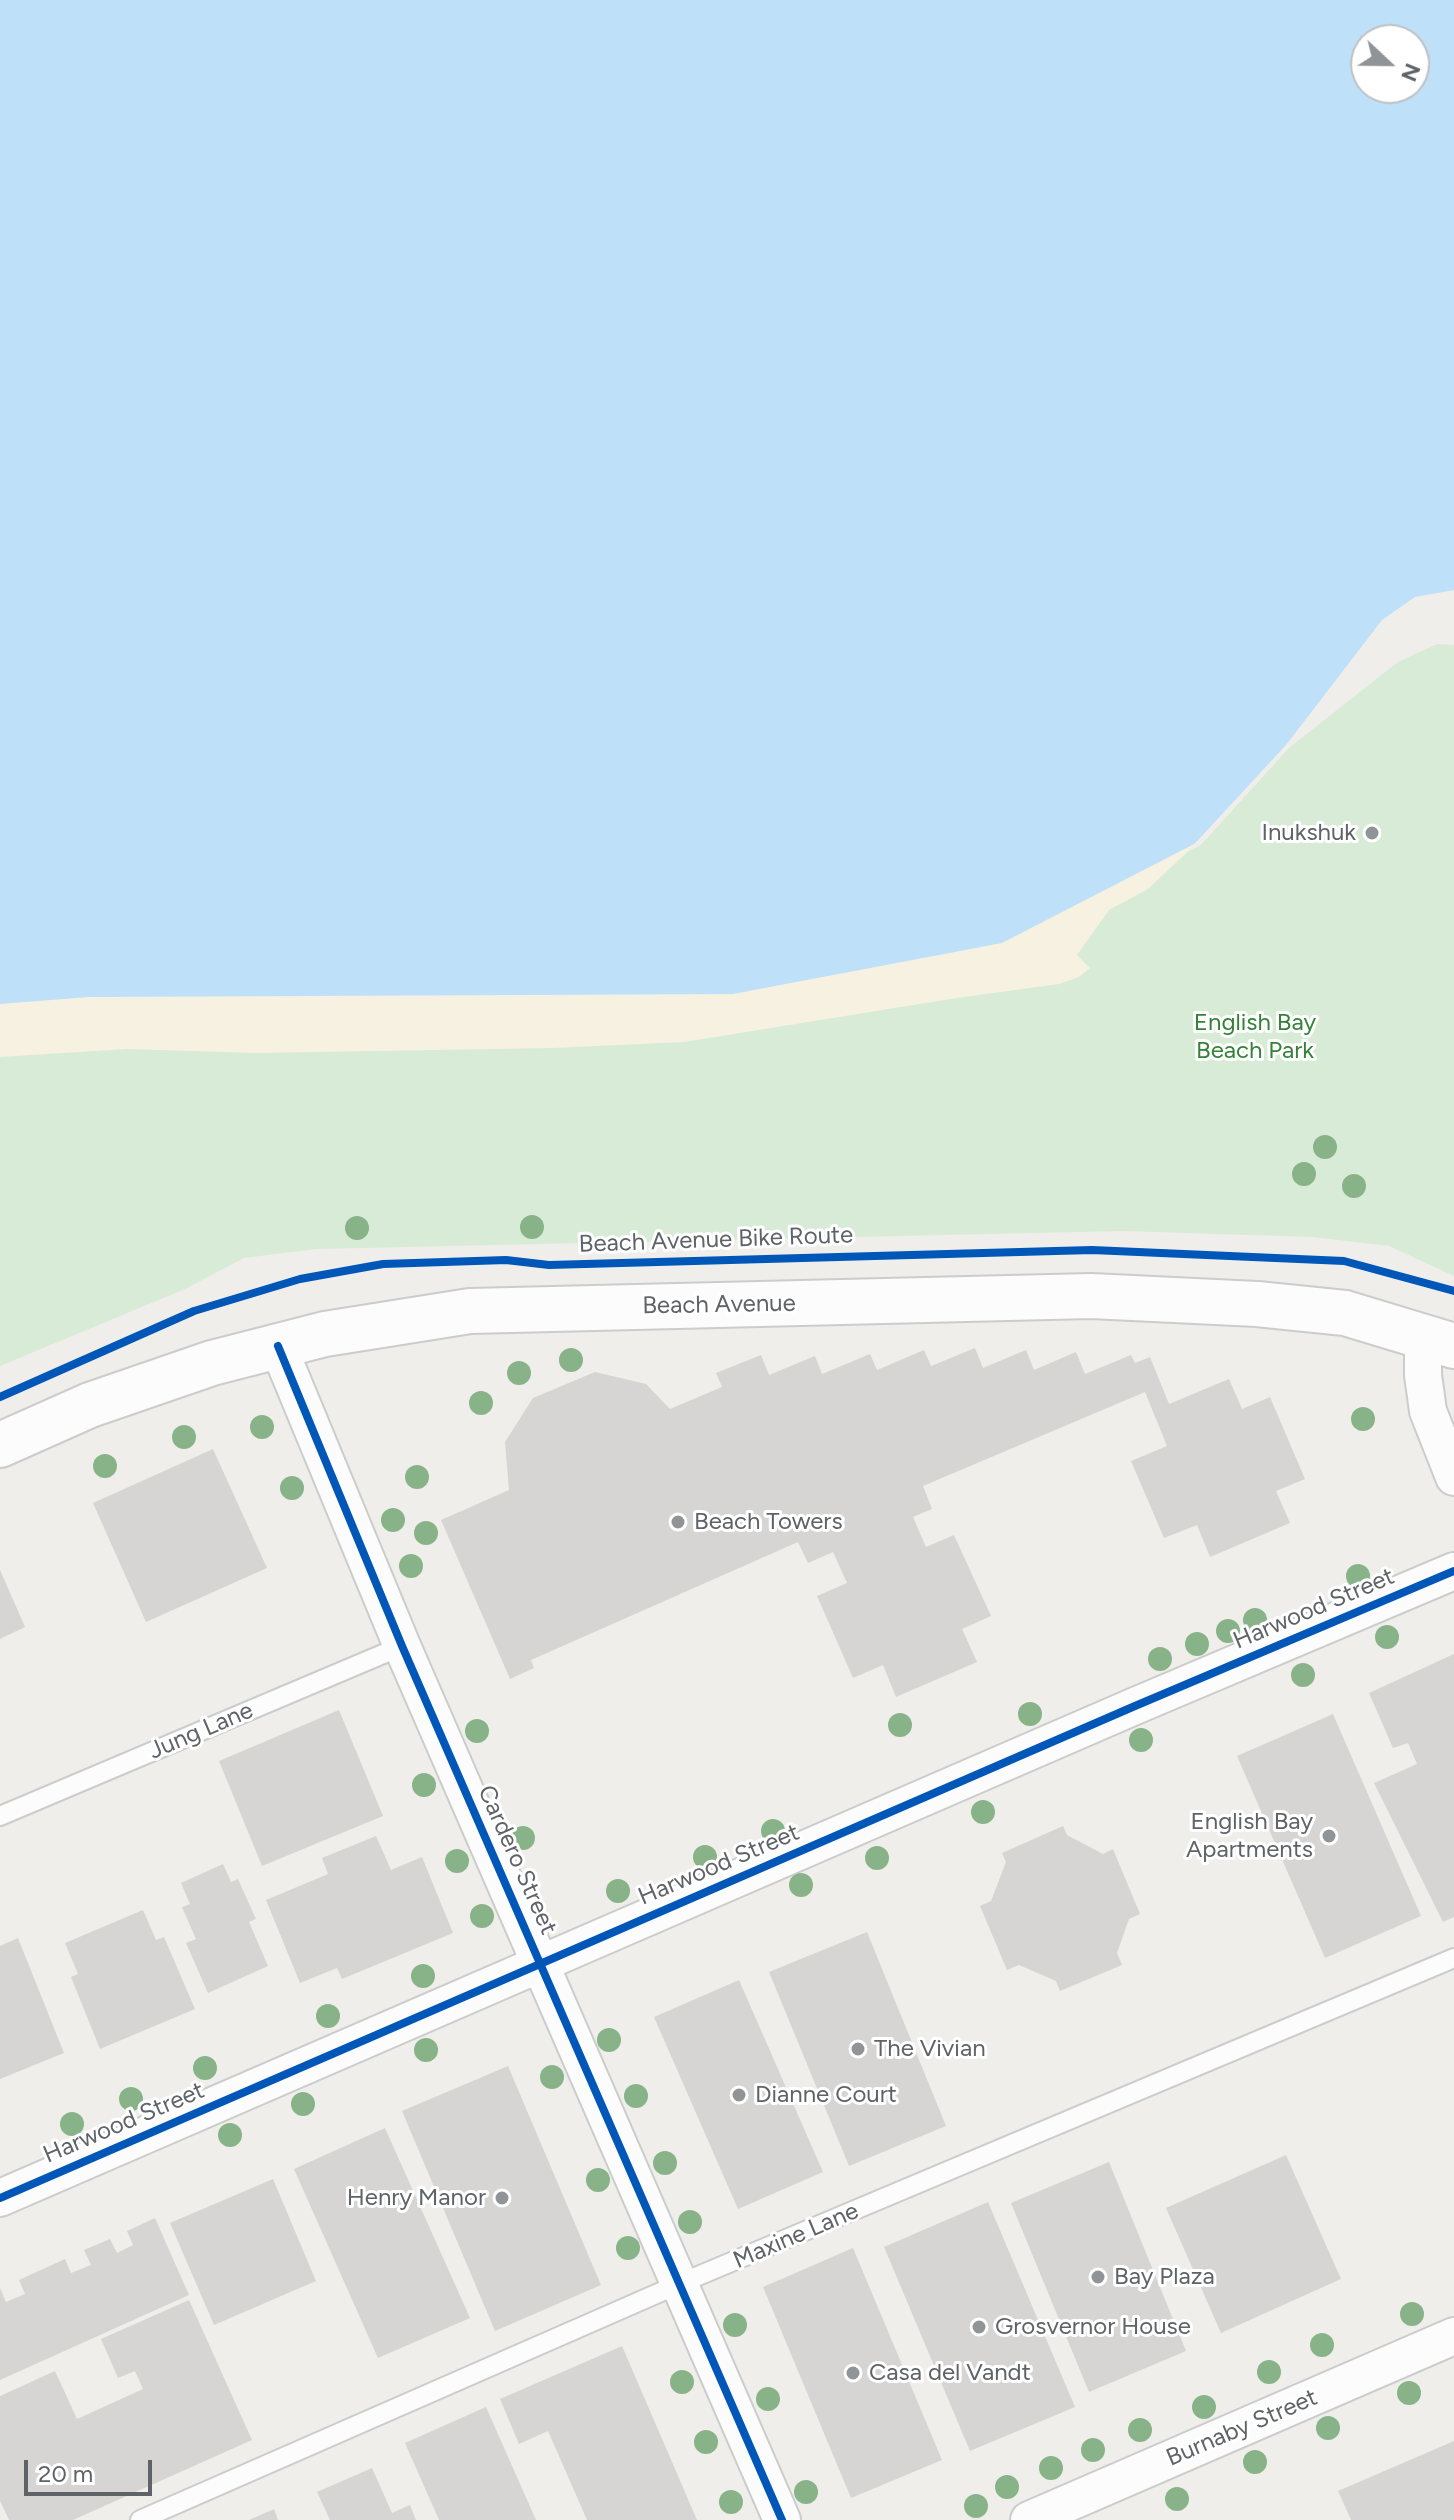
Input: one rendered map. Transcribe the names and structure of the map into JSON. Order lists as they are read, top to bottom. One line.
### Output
{"streets":{"street":["Beach Avenue","Harwood Street","Cardero Street","Burnaby Street"],"lane":["Jung Lane","Maxine Lane"],"cycle path":["Beach Avenue Bike Route"]},"crossings":[["Beach Avenue","Cardero Street"],["Harwood Street","Cardero Street"],["Jung Lane","Cardero Street"],["Cardero Street","Maxine Lane"]],"parks":["English Bay Beach Park"],"places":["Inukshuk","Beach Towers","English Bay Apartments","The Vivian","Dianne Court","Henry Manor","Bay Plaza","Grosvernor House","Casa del Vandt"],"scale_bar":"20 m","north":"right"}
